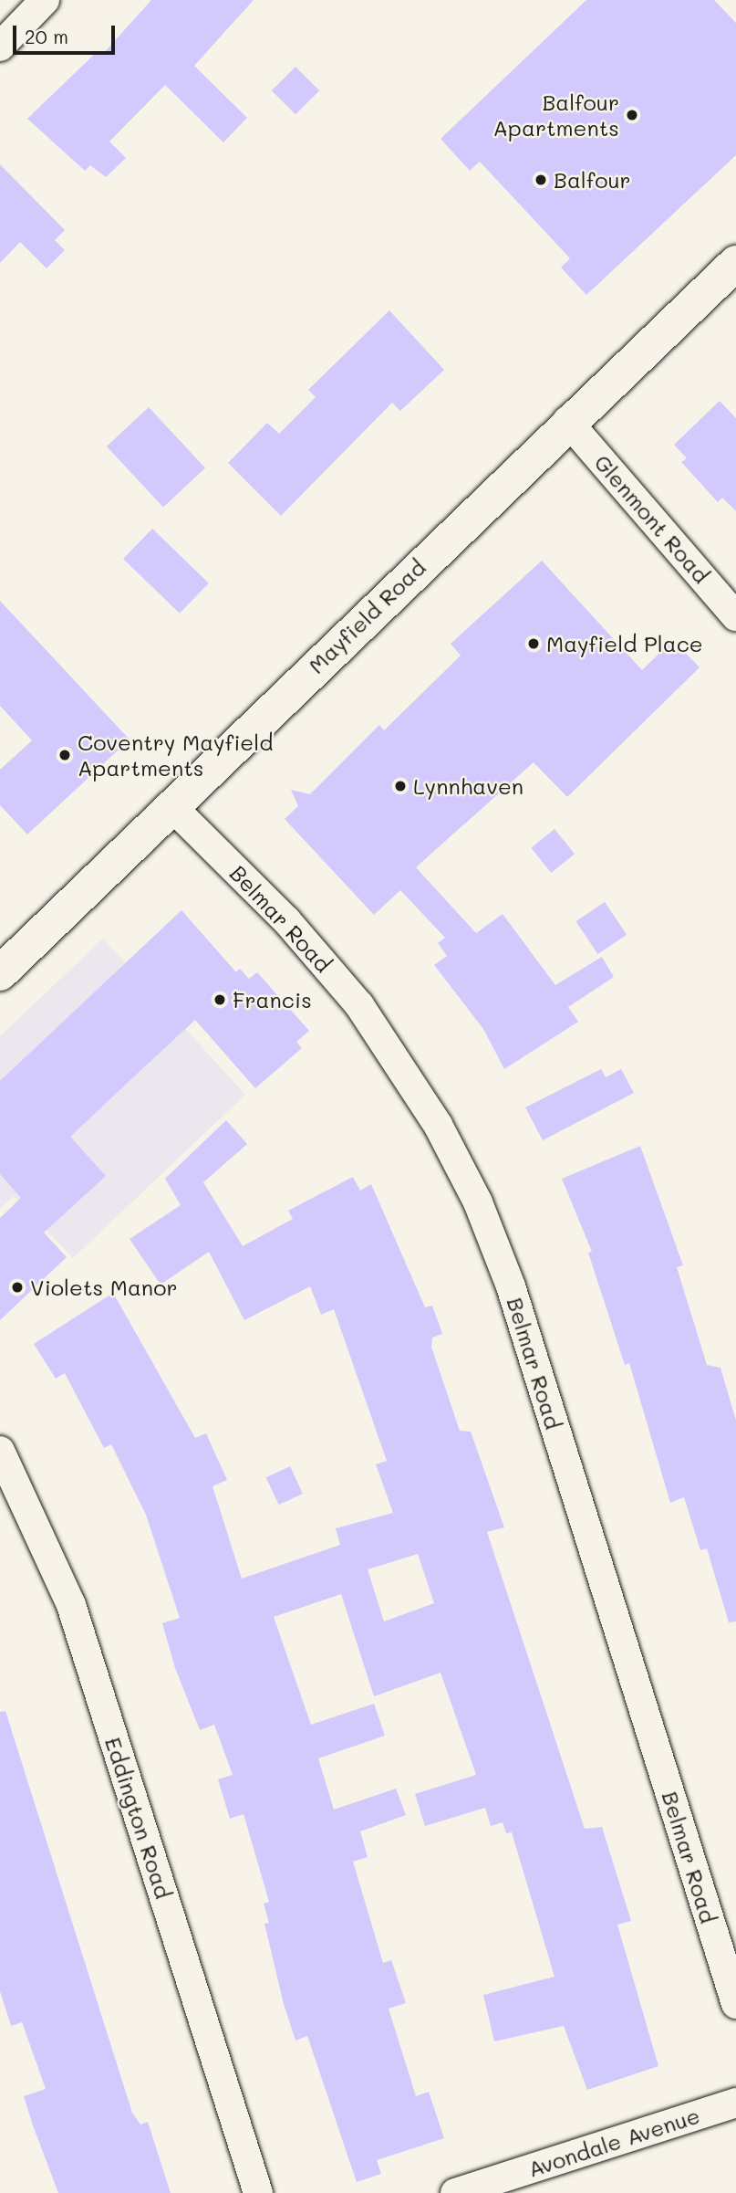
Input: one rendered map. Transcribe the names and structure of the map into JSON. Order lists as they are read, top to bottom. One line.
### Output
{"streets":{"main road":["Mayfield Road"],"street":["Glenmont Road","Belmar Road","Eddington Road","Avondale Avenue"]},"crossings":[["Glenmont Road","Mayfield Road"],["Mayfield Road","Belmar Road"]],"places":["Balfour Apartments","Balfour","Mayfield Place","Coventry Mayfield Apartments","Lynnhaven","Francis","Violets Manor"],"scale_bar":"20 m"}
